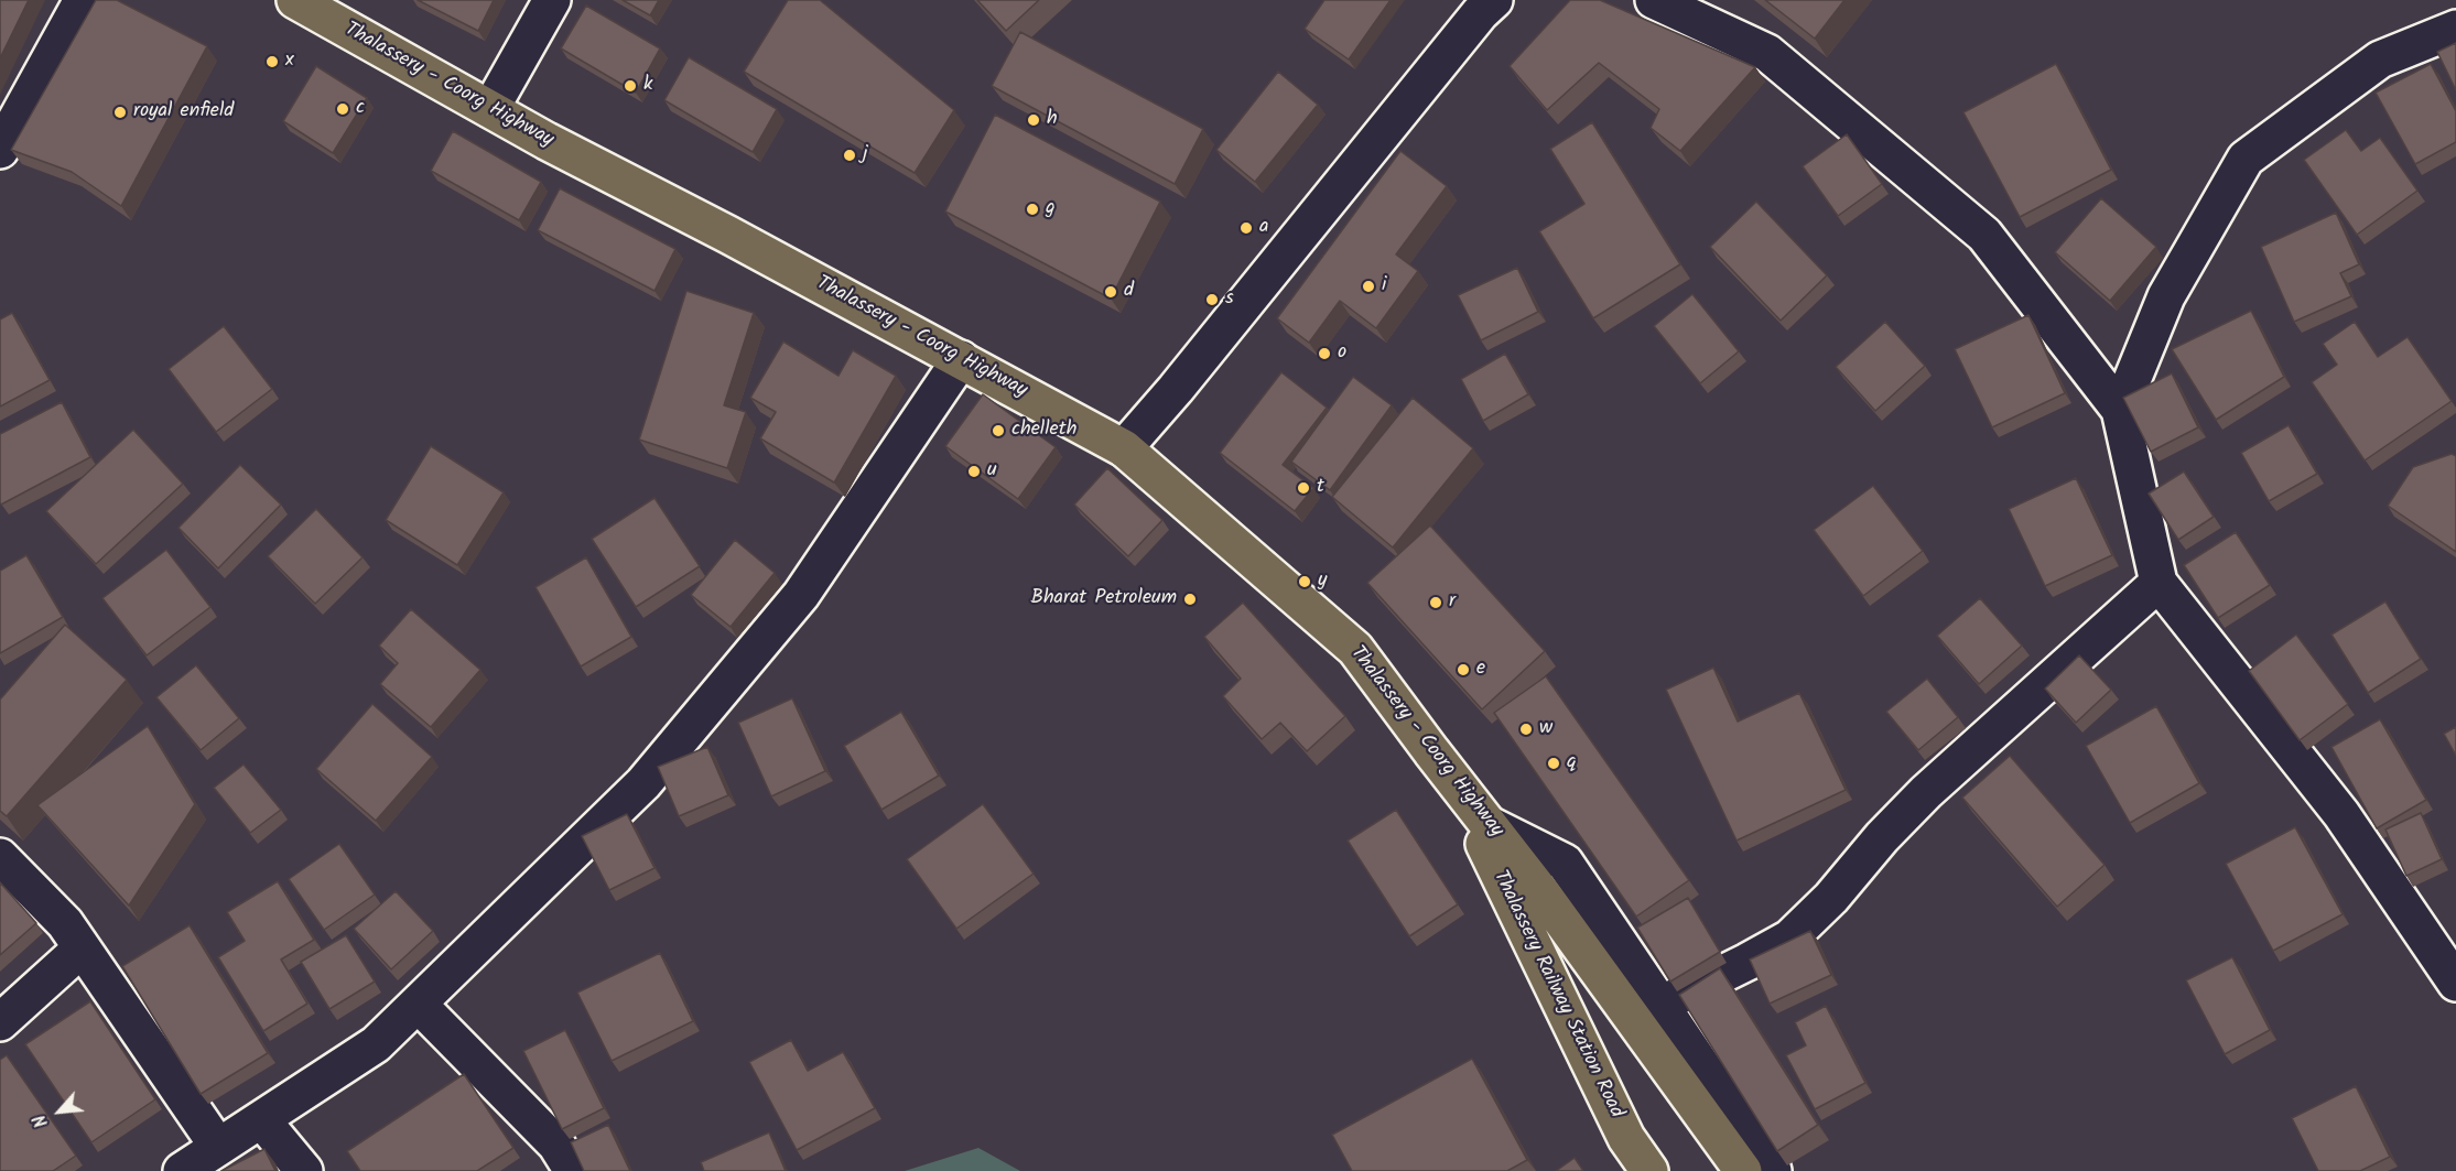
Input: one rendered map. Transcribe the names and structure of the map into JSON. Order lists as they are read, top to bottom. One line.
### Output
{"streets":{"main road":["Thalassery - Coorg Highway","Thalassery Railway Station Road"]},"crossings":[["Thalassery - Coorg Highway","Thalassery Railway Station Road"]],"places":["x","k","c","royal enfield","h","j","g","a","i","d","s","o","chelleth","u","t","y","Bharat Petroleum","r","e","w","q"],"north":"bottom left"}
